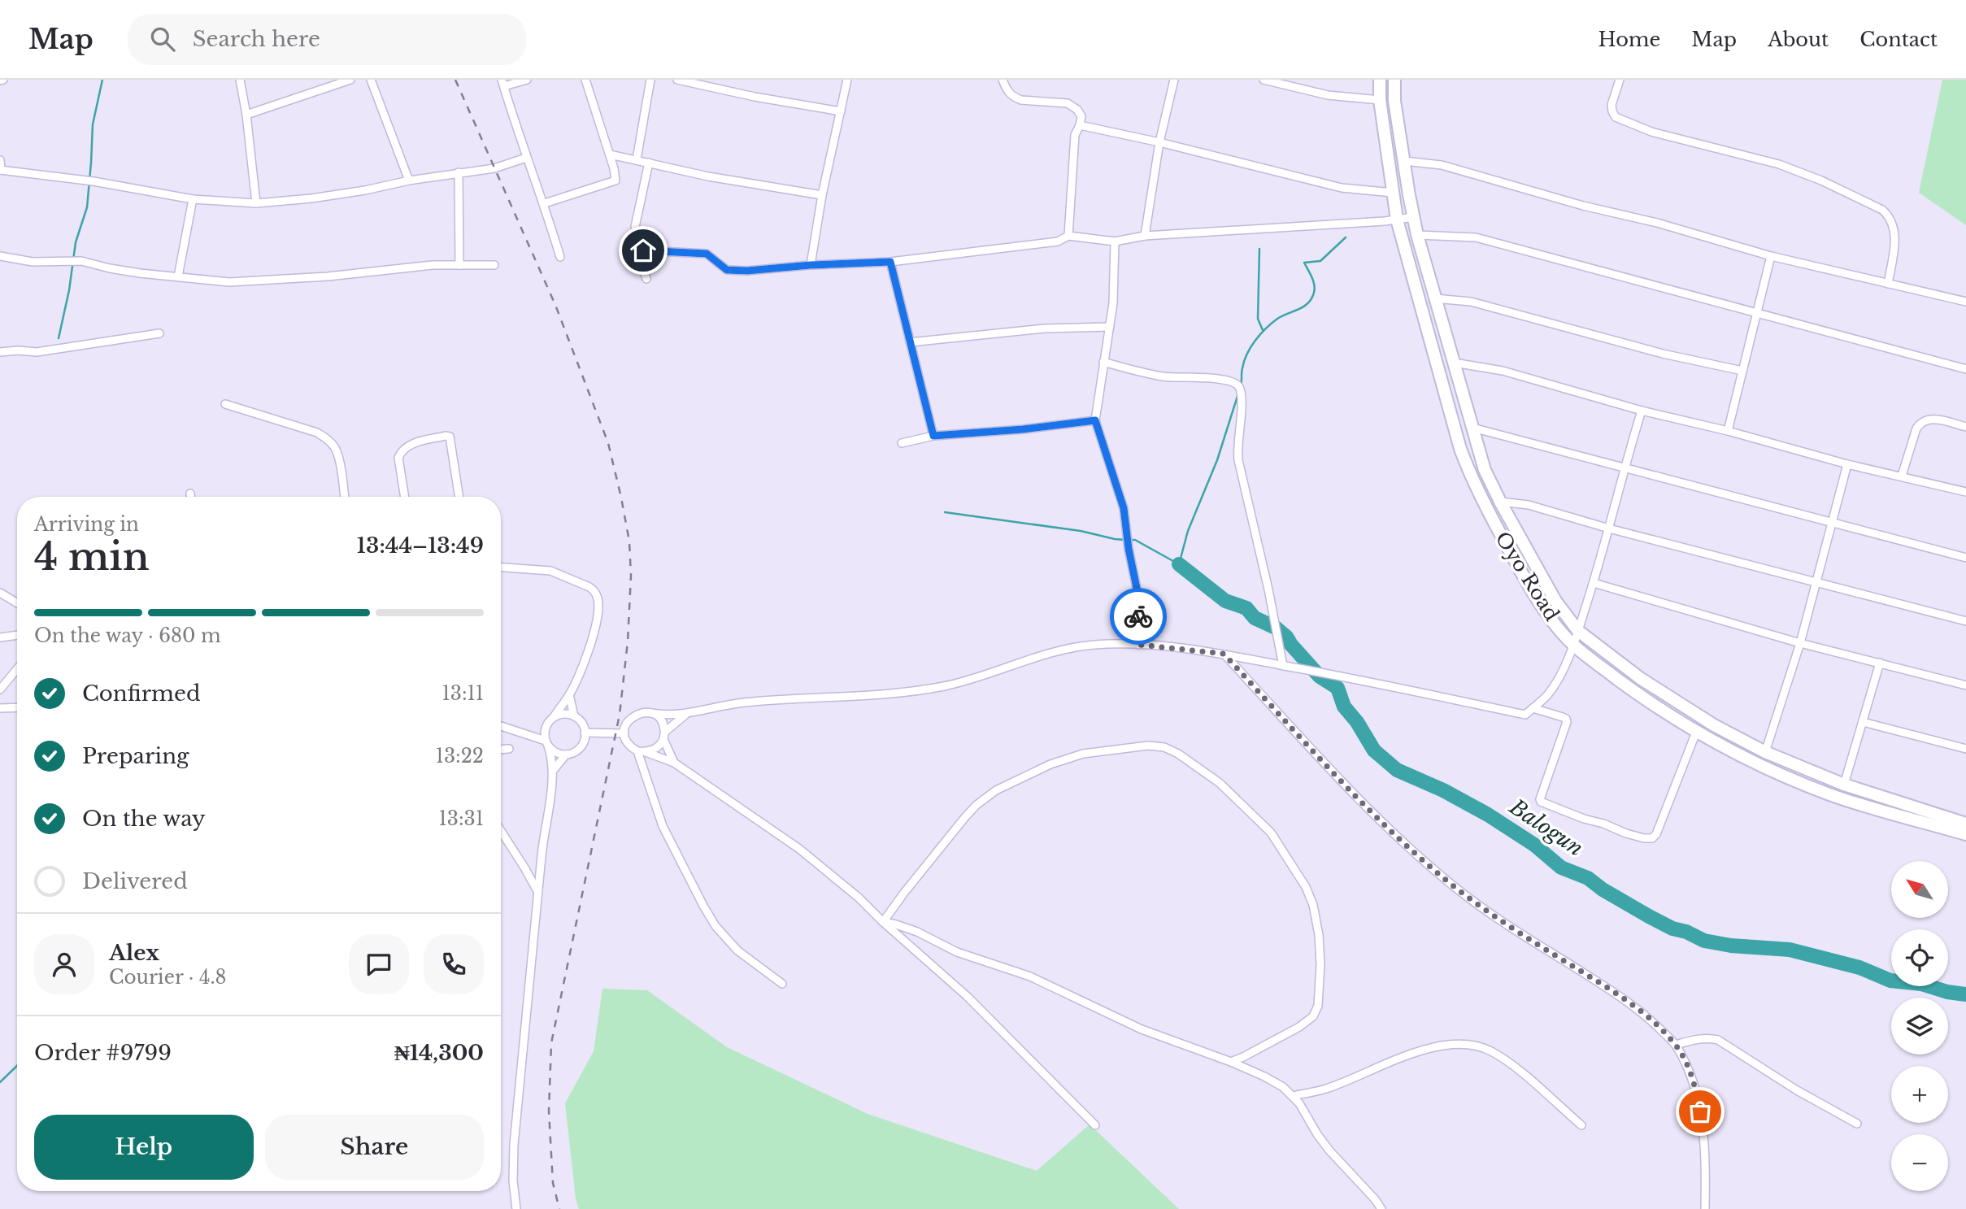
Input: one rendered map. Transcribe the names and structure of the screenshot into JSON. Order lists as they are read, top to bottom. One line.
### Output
{"streets":{"main road":["Oyo Road"]},"water":["Balogun"],"north":"top left","page":{"header":"Map","search":"Search here","nav":["Home","Map","About","Contact"],"heading":["4 min","Arriving in","13:44–13:49"],"panel":["Alex","Courier · 4.8","Order #9799","₦14,300"],"bar":"On the way · 680 m","list":[["Confirmed","13:11"],["Preparing","13:22"],["On the way","13:31"],"Delivered"],"map_buttons":["+","−"],"buttons":["Help","Share"]}}
